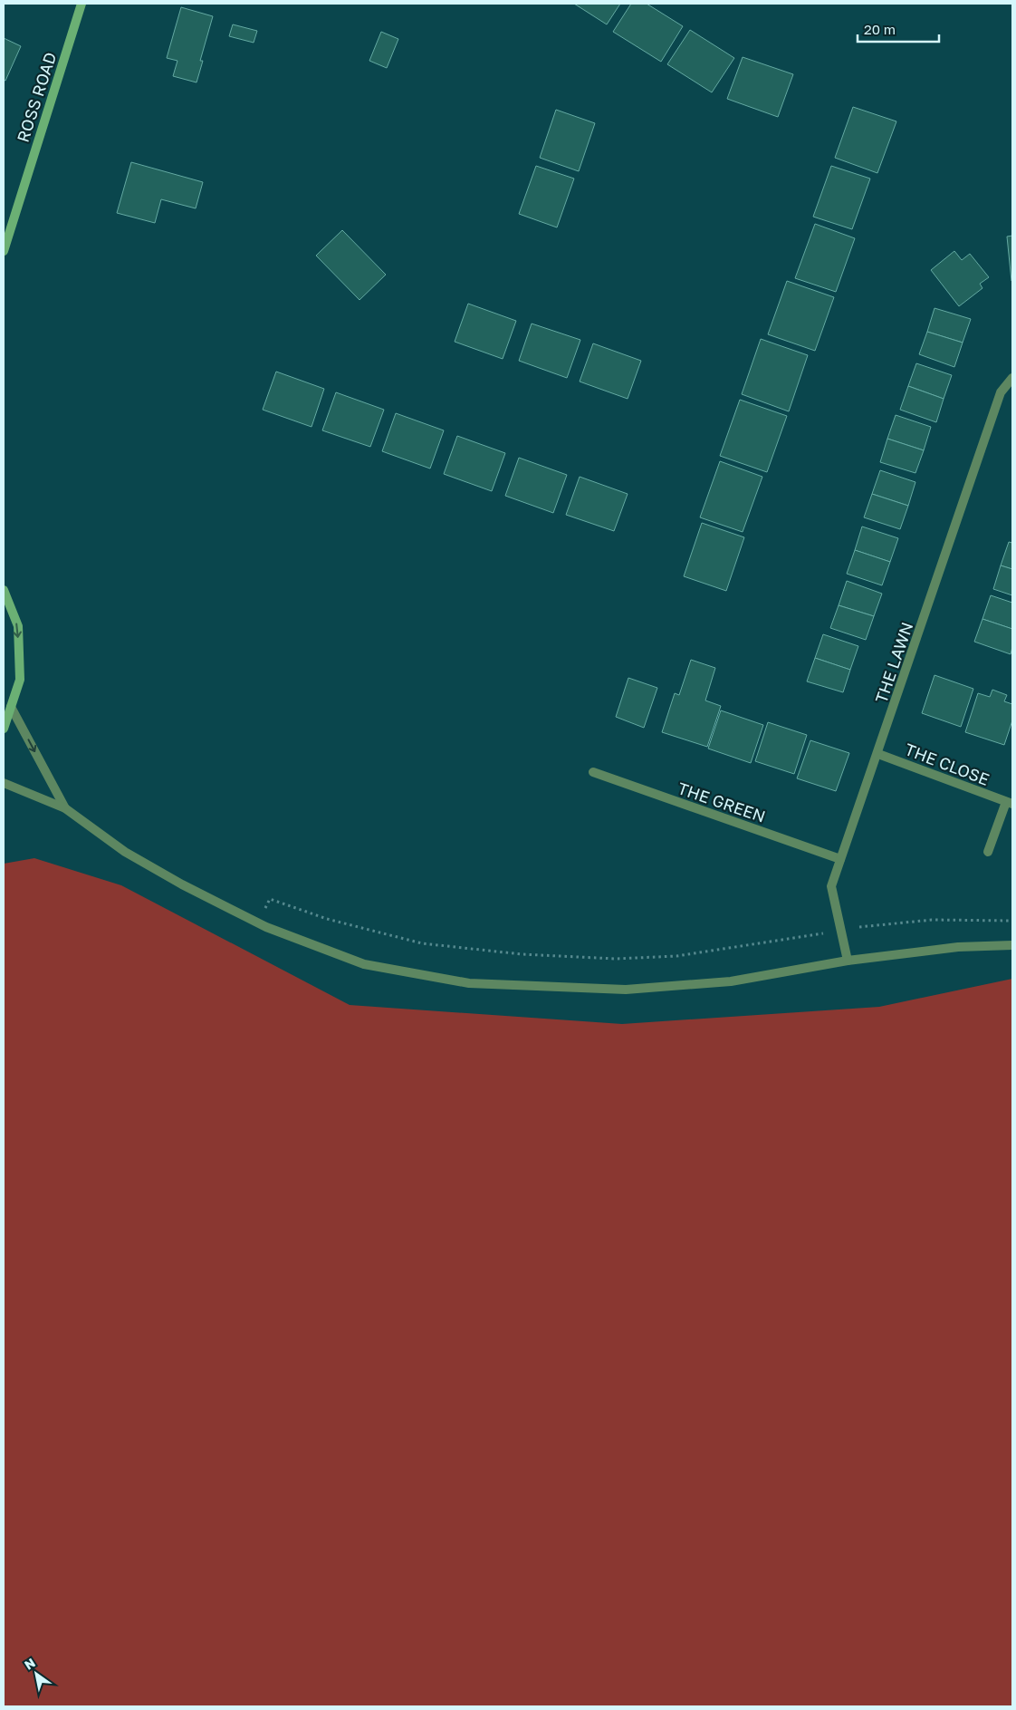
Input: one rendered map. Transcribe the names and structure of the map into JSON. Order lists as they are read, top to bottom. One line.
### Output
{"streets":{"main road":["ROSS ROAD"],"street":["THE LAWN","THE CLOSE","THE GREEN"]},"crossings":[["THE LAWN","THE CLOSE"],["THE LAWN","THE GREEN"]],"scale_bar":"20 m","north":"top left"}
